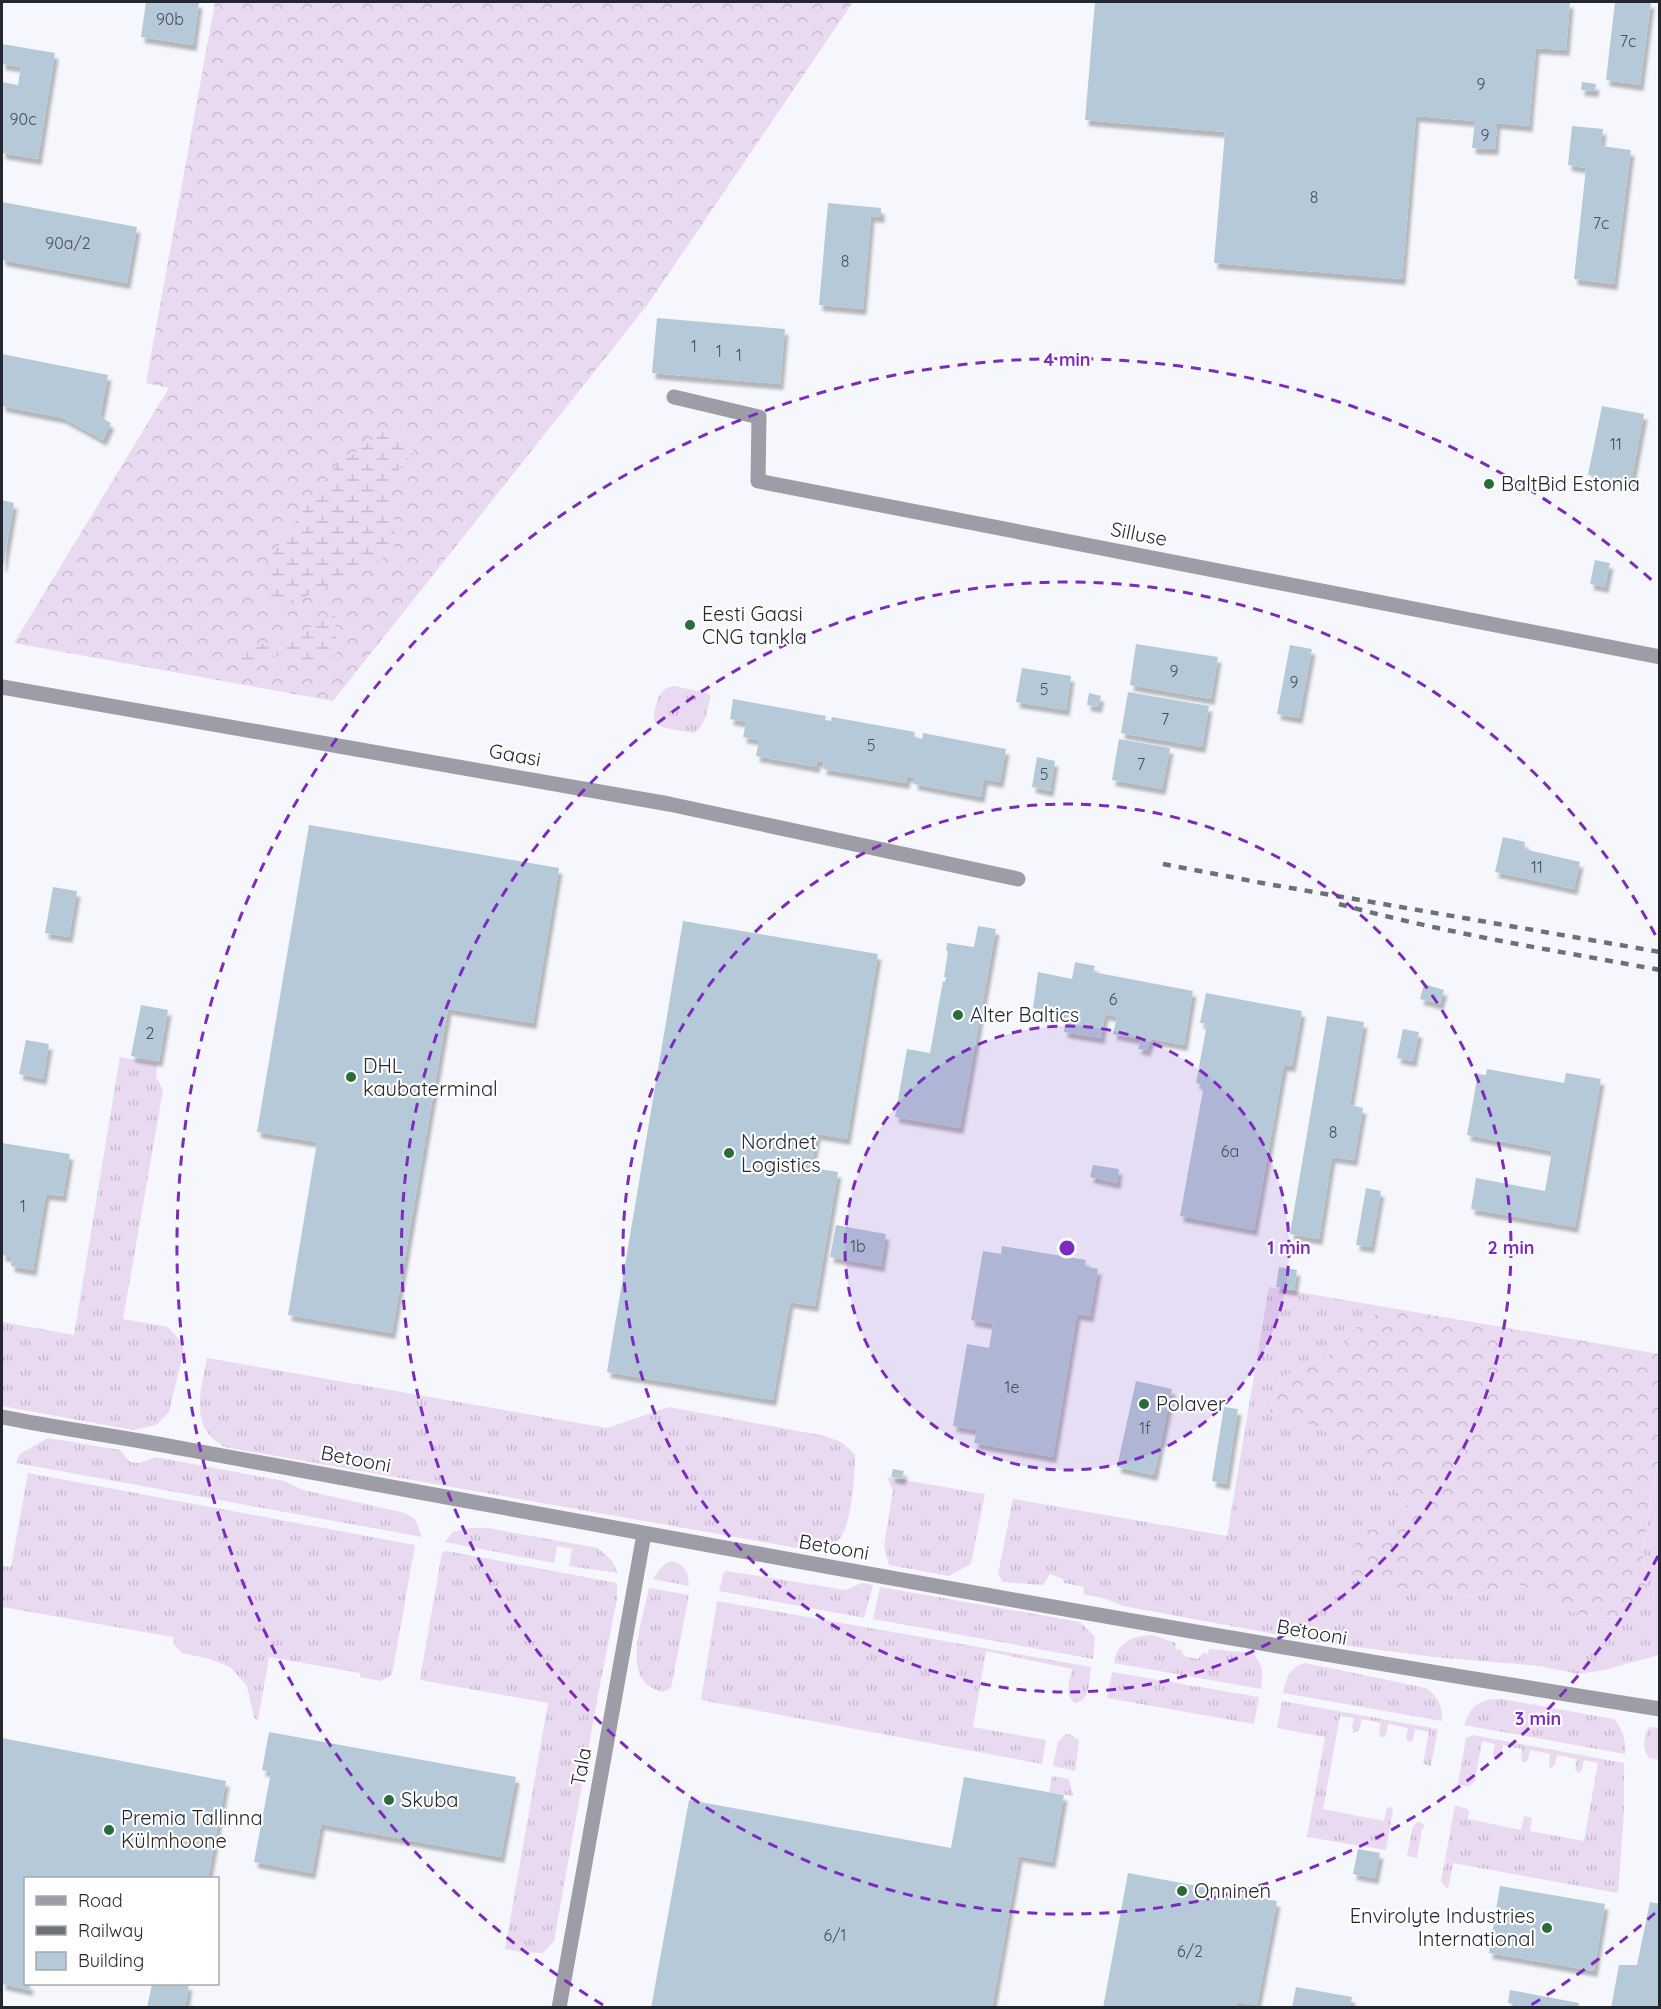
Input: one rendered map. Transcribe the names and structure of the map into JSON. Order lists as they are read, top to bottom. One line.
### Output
{"streets":{"street":["Silluse","Gaasi","Betooni","Tala"]},"crossings":[["Betooni","Tala"]],"places":["BaltBid Estonia","Eesti Gaasi CNG tankla","Alter Baltics","DHL kaubaterminal","Nordnet Logistics","Polaver","Skuba","Premia Tallinna Külmhoone","Onninen","Envirolyte Industries International"],"house_numbers":["90b","7c","9","90c","9","8","7c","90a/2","8","1","1","1","11","9","9","5","7","5","7","5","11","6","2","8","6a","1","1b","1e","1f","6/1","6/2"],"legend":["Road","Railway","Building"],"rings":["4 min","1 min","2 min","3 min"]}
